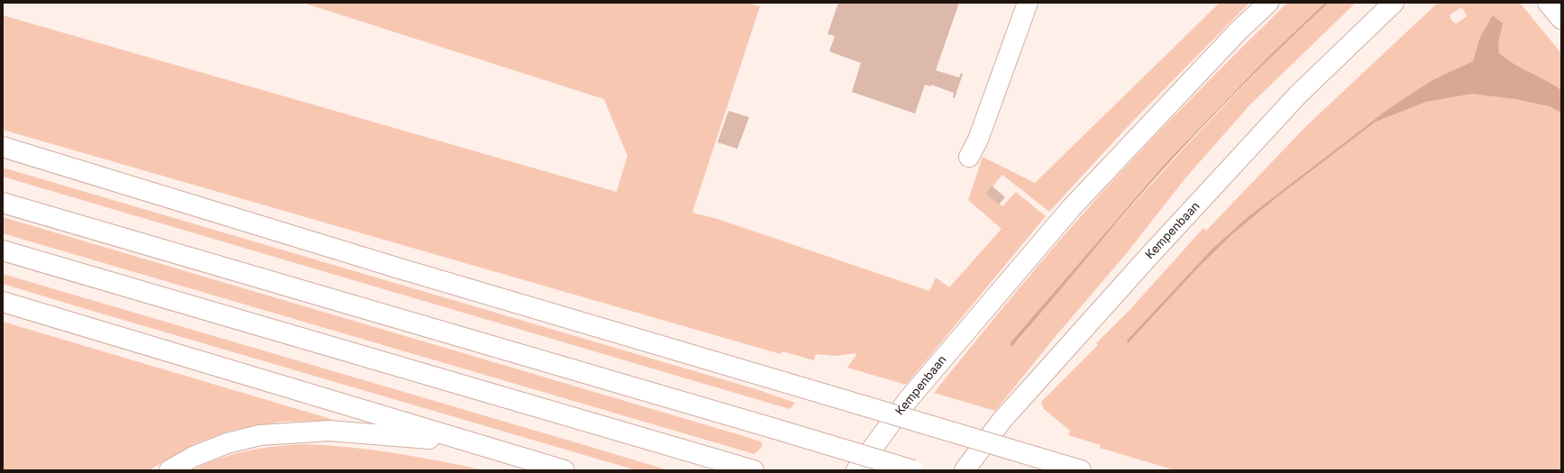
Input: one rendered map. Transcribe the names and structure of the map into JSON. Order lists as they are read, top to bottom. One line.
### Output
{"streets":{"main road":["Kempenbaan"]}}
